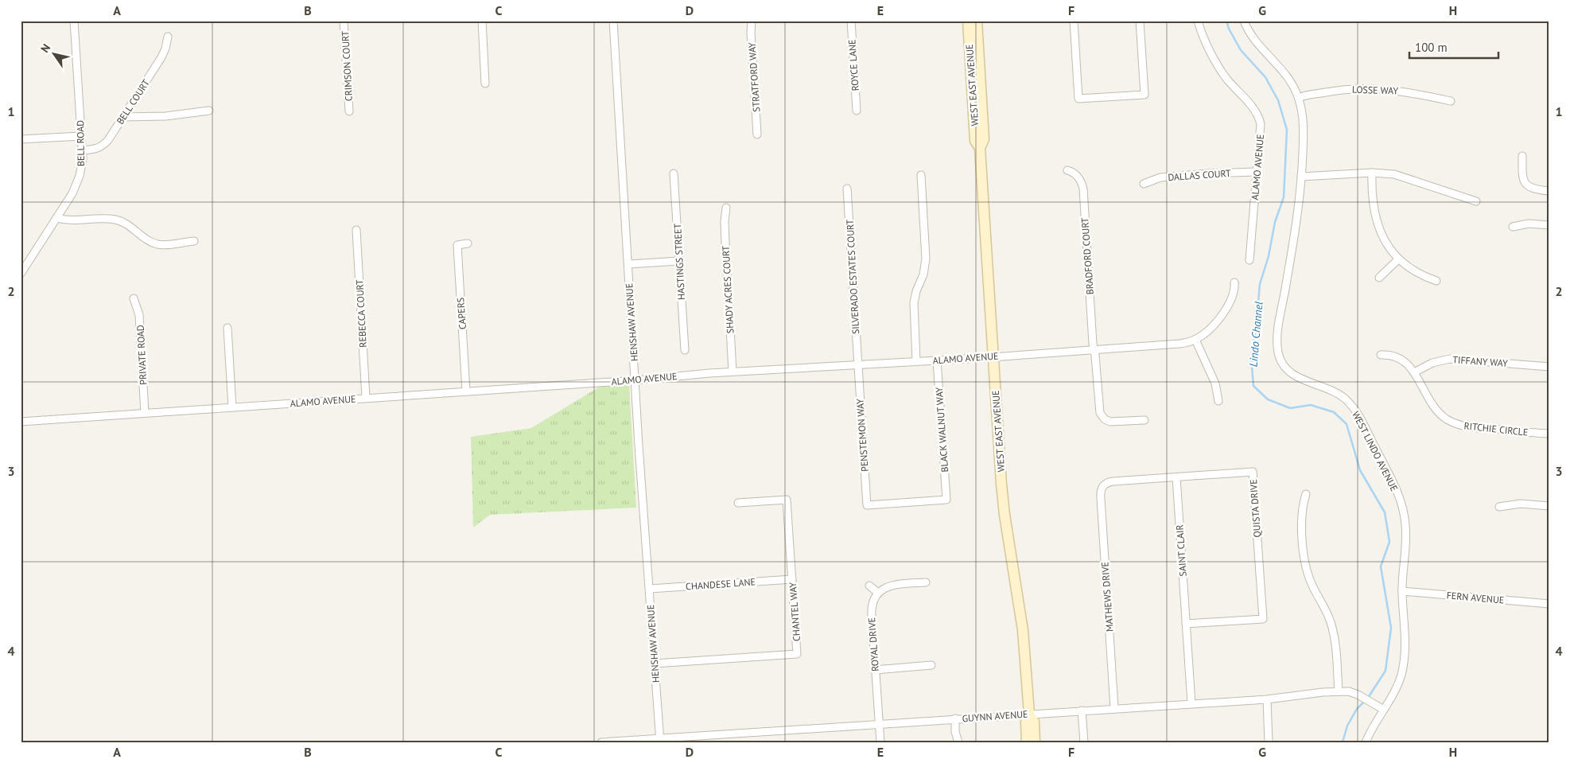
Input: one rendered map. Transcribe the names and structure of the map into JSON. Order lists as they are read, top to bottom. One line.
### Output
{"streets":{"main road":["WEST EAST AVENUE"],"street":["ROYCE LANE","CRIMSON COURT","STRATFORD WAY","LOSSE WAY","BELL COURT","BELL ROAD","ALAMO AVENUE","DALLAS COURT","BRADFORD COURT","HASTINGS STREET","SILVERADO ESTATES COURT","SHADY ACRES COURT","REBECCA COURT","CAPERS","HENSHAW AVENUE","PRIVATE ROAD","TIFFANY WAY","RITCHIE CIRCLE","BLACK WALNUT WAY","PENSTEMON WAY","WEST LINDO AVENUE","QUISTA DRIVE","SAINT CLAIR","CHANDESE LANE","MATHEWS DRIVE","FERN AVENUE","CHANTEL WAY","ROYAL DRIVE","GUYNN AVENUE"]},"crossings":[["WEST EAST AVENUE","ALAMO AVENUE"],["WEST EAST AVENUE","GUYNN AVENUE"],["LOSSE WAY","WEST LINDO AVENUE"],["BELL COURT","BELL ROAD"],["ALAMO AVENUE","DALLAS COURT"],["ALAMO AVENUE","BRADFORD COURT"],["ALAMO AVENUE","SILVERADO ESTATES COURT"],["ALAMO AVENUE","SHADY ACRES COURT"],["ALAMO AVENUE","REBECCA COURT"],["ALAMO AVENUE","CAPERS"],["ALAMO AVENUE","HENSHAW AVENUE"],["ALAMO AVENUE","PRIVATE ROAD"],["ALAMO AVENUE","BLACK WALNUT WAY"],["ALAMO AVENUE","PENSTEMON WAY"],["SILVERADO ESTATES COURT","PENSTEMON WAY"],["HENSHAW AVENUE","CHANDESE LANE"],["HENSHAW AVENUE","CHANTEL WAY"],["HENSHAW AVENUE","GUYNN AVENUE"],["TIFFANY WAY","RITCHIE CIRCLE"],["BLACK WALNUT WAY","PENSTEMON WAY"],["WEST LINDO AVENUE","FERN AVENUE"],["WEST LINDO AVENUE","GUYNN AVENUE"],["QUISTA DRIVE","SAINT CLAIR"],["QUISTA DRIVE","MATHEWS DRIVE"],["SAINT CLAIR","GUYNN AVENUE"],["CHANDESE LANE","CHANTEL WAY"],["MATHEWS DRIVE","GUYNN AVENUE"],["ROYAL DRIVE","GUYNN AVENUE"]],"water":["Lindo Channel"],"scale_bar":"100 m","north":"top left","grid":{"columns":["A","B","C","D","E","F","G","H"],"rows":["1","2","3","4"]}}
